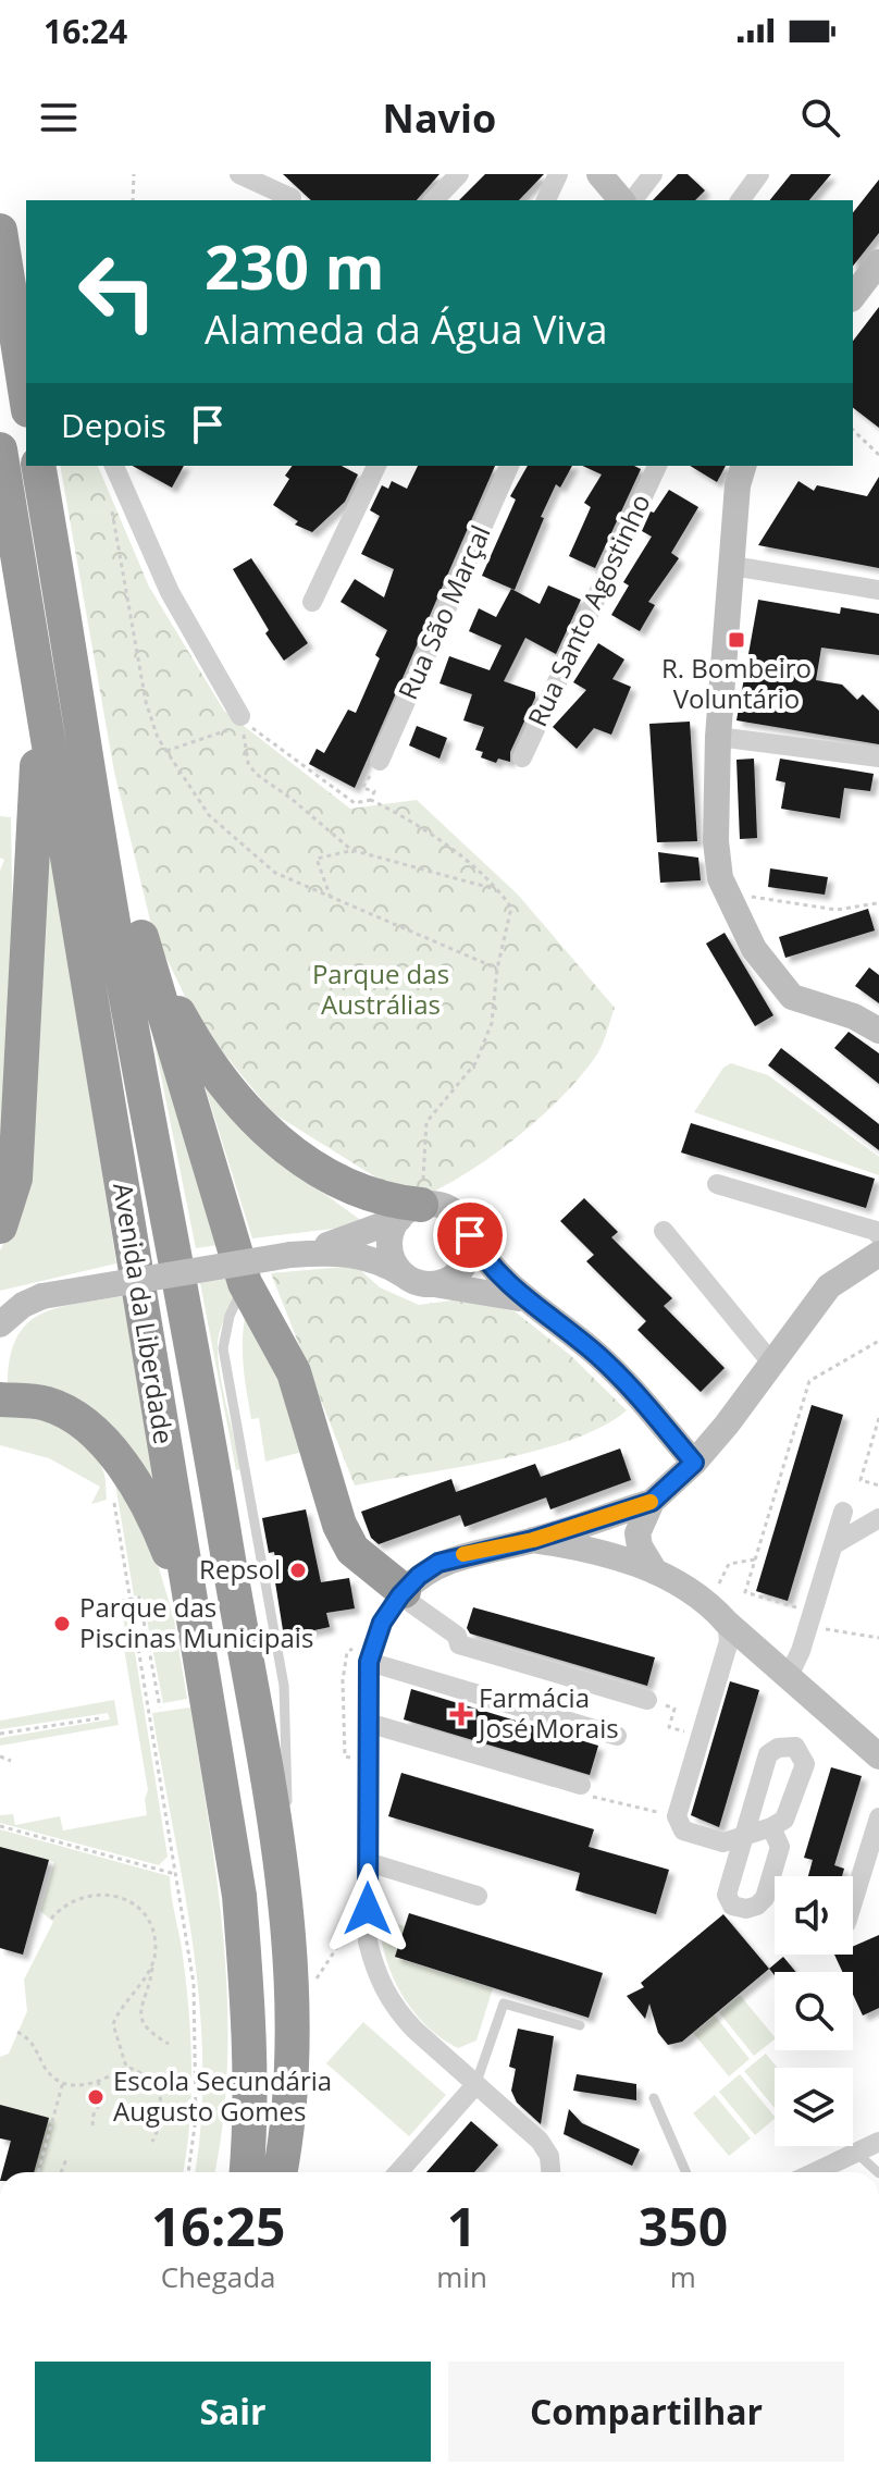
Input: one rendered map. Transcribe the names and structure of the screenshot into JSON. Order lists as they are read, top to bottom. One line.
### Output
{"streets":{"highway":["Avenida da Liberdade"],"street":["Rua Santo Agostinho","Rua São Marçal"]},"parks":["Parque das Austrálias"],"places":{"transit":["R. Bombeiro Voluntário"],"other":["Repsol","Parque das Piscinas Municipais","Escola Secundária Augusto Gomes"],"health":["Farmácia José Morais"]},"page":{"status":"16:24","header":"Navio","turn":["230 m","Alameda da Água Viva"],"then":"Depois","eta":["16:25","Chegada","1","min","350","m"],"buttons":["Sair","Compartilhar"]}}
